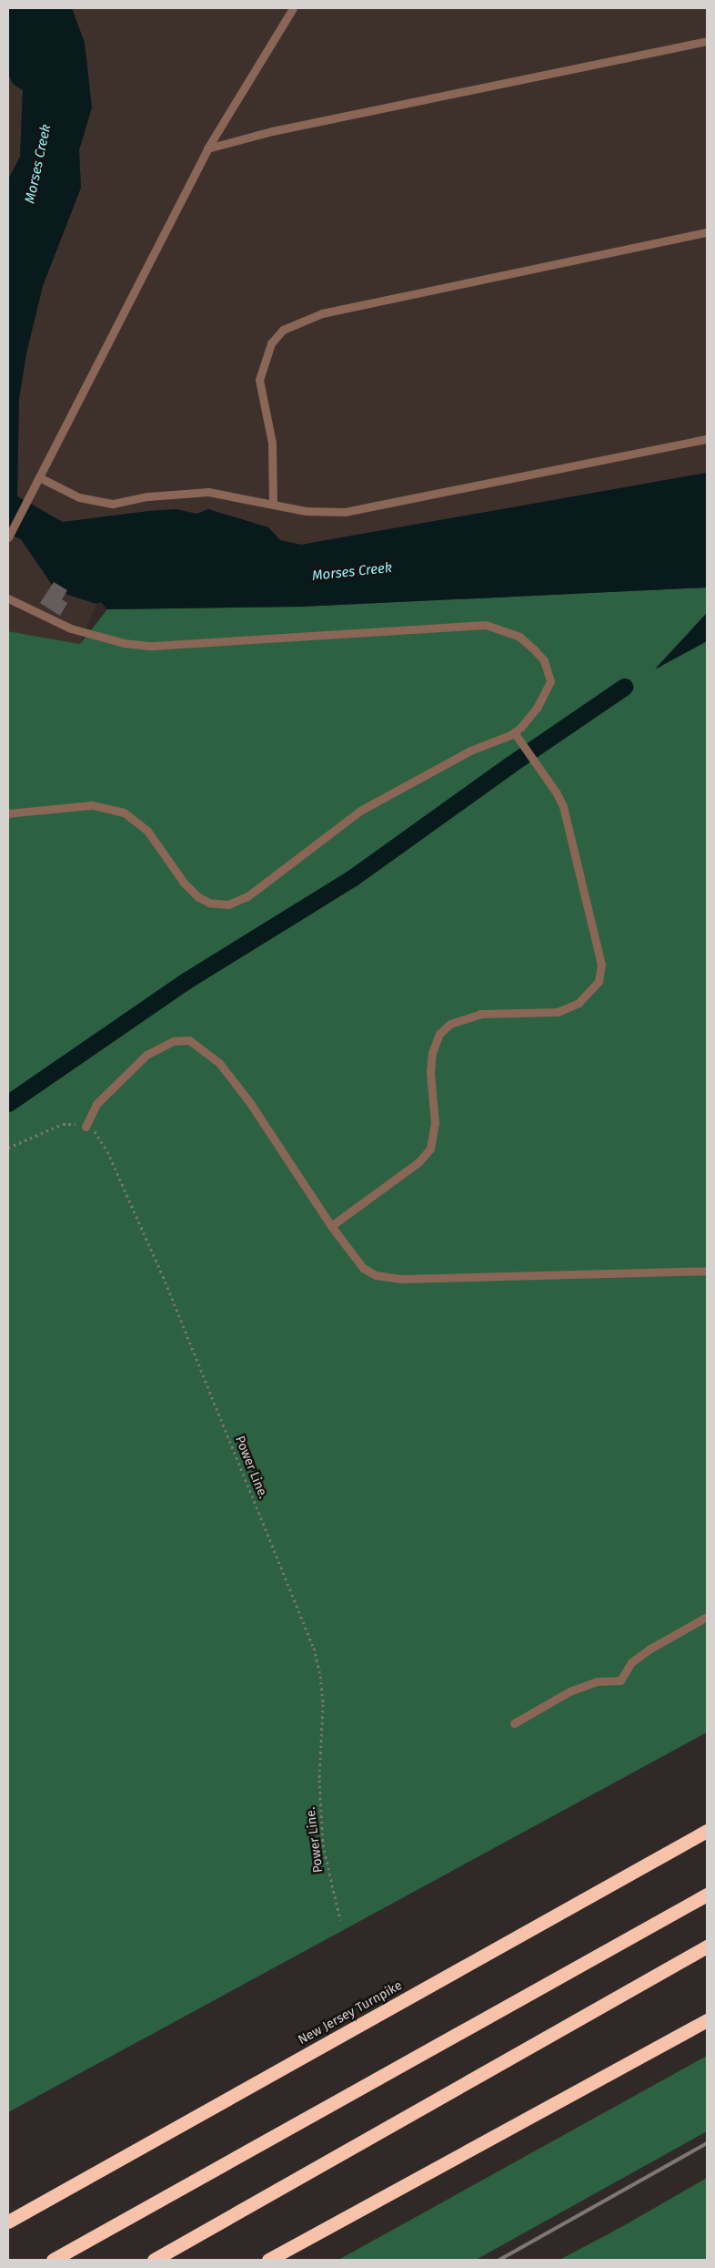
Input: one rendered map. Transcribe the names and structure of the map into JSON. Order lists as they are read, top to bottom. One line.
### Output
{"streets":{"highway":["New Jersey Turnpike"],"path":["Power Line."]},"water":["Morses Creek"]}
